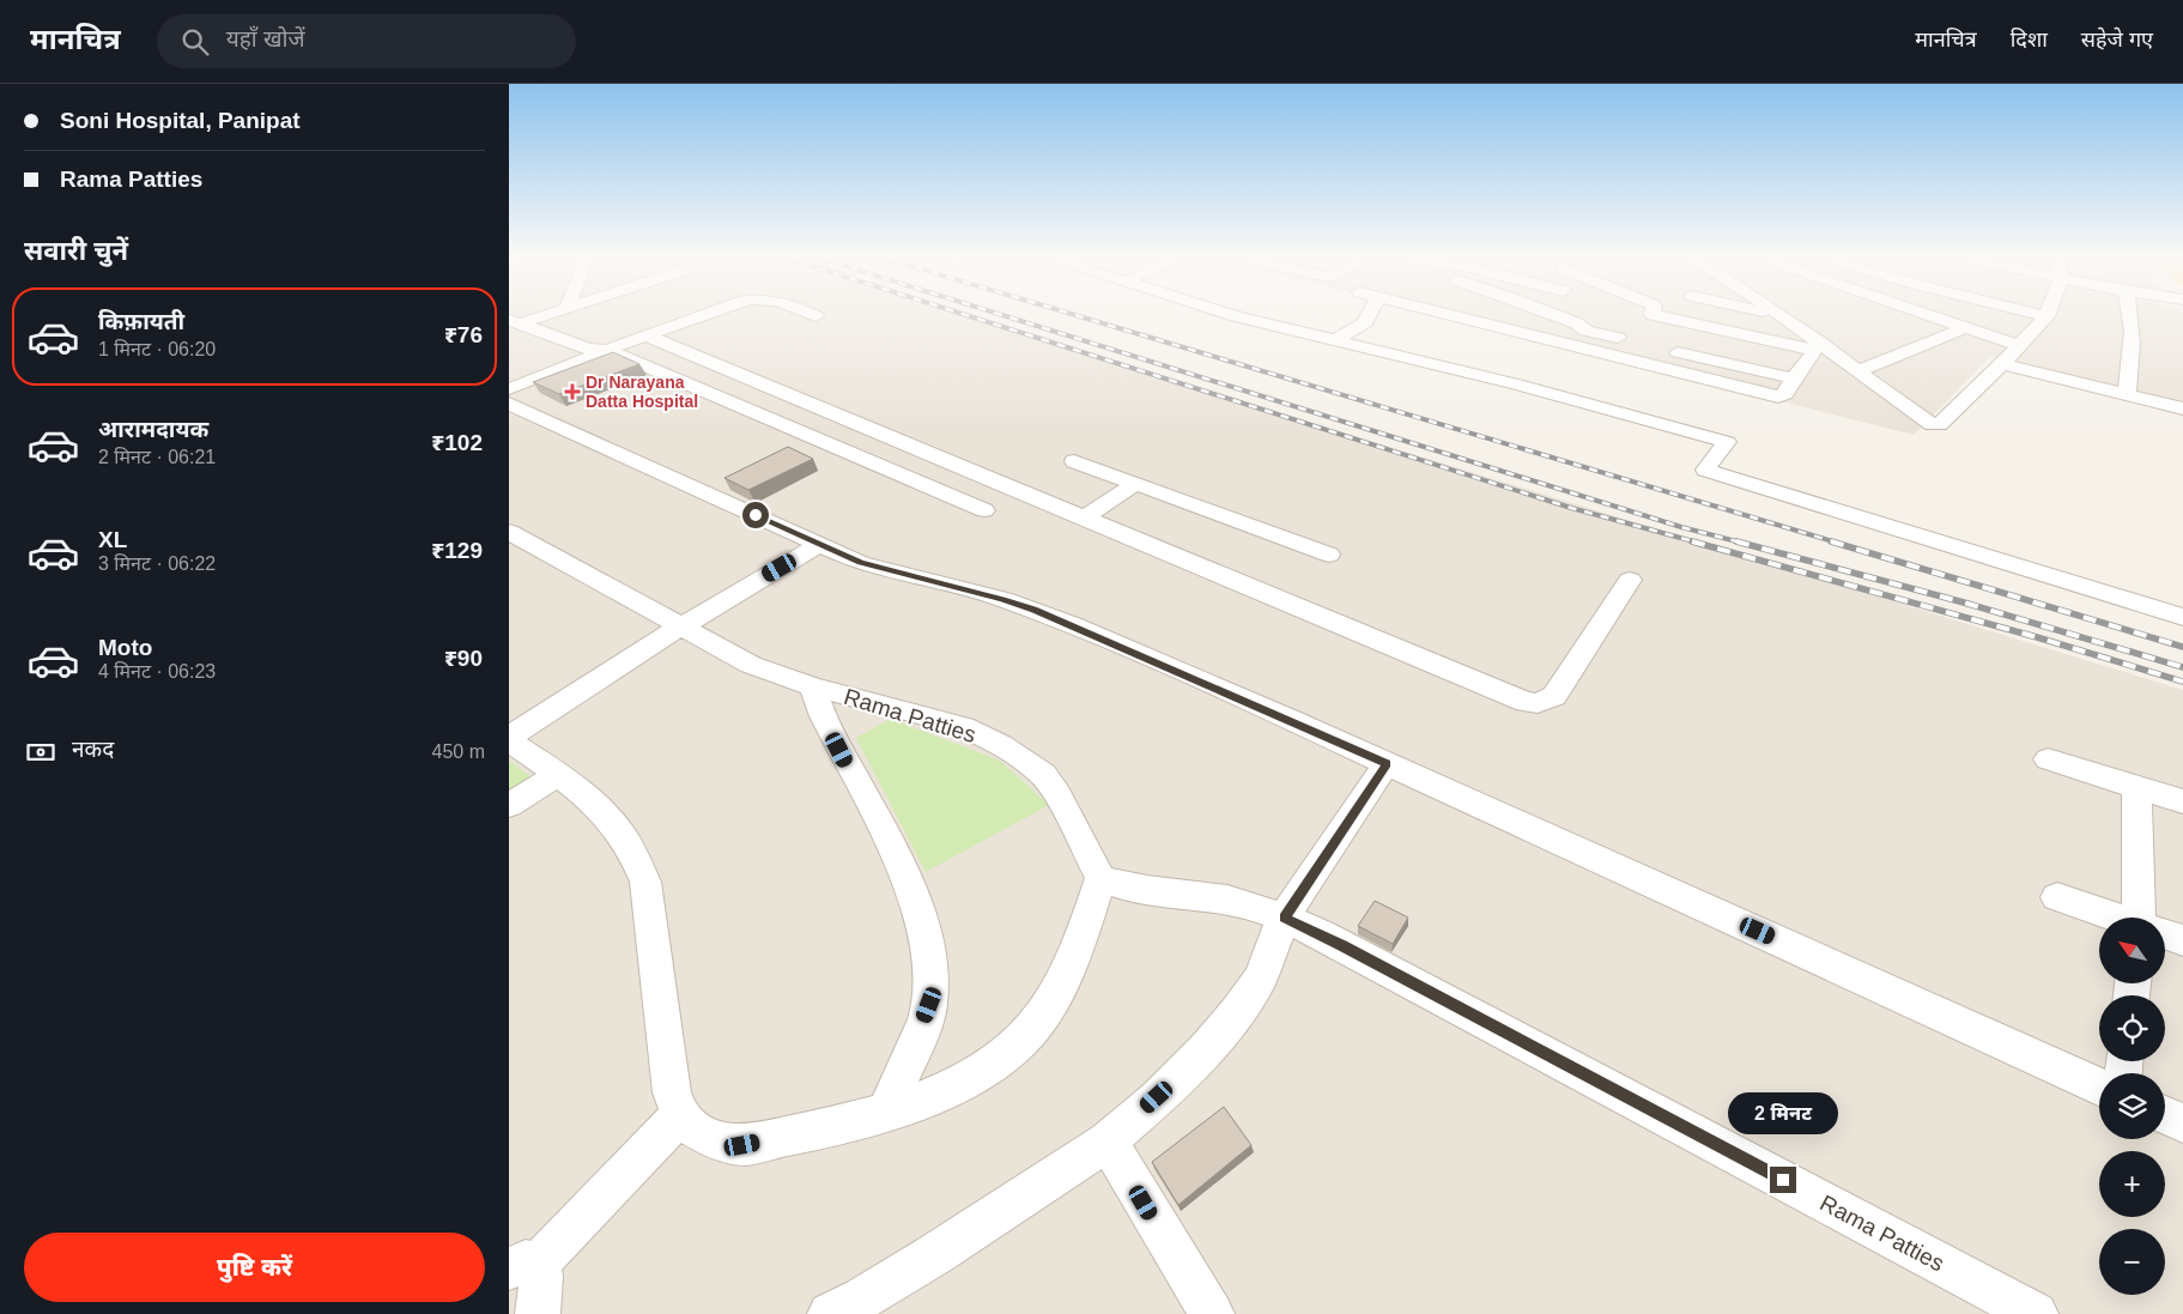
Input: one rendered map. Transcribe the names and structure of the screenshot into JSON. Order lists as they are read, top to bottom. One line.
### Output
{"streets":{"street":["Rama Patties"]},"places":{"health":["Dr Narayana Datta Hospital"]},"north":"top left","page":{"header":"मानचित्र","search":"यहाँ खोजें","nav":["मानचित्र","दिशा","सहेजे गए"],"banner":["Soni Hospital, Panipat","Rama Patties"],"heading":"सवारी चुनें","list":[{"name":"किफ़ायती","note":"1 मिनट · 06:20","value":"₹76"},{"name":"आरामदायक","note":"2 मिनट · 06:21","value":"₹102"},{"name":"XL","note":"3 मिनट · 06:22","value":"₹129"},{"name":"Moto","note":"4 मिनट · 06:23","value":"₹90"}],"pay":["नकद","450 m"],"map_buttons":["+","−"],"bubble":"2 मिनट","buttons":"पुष्टि करें"}}
